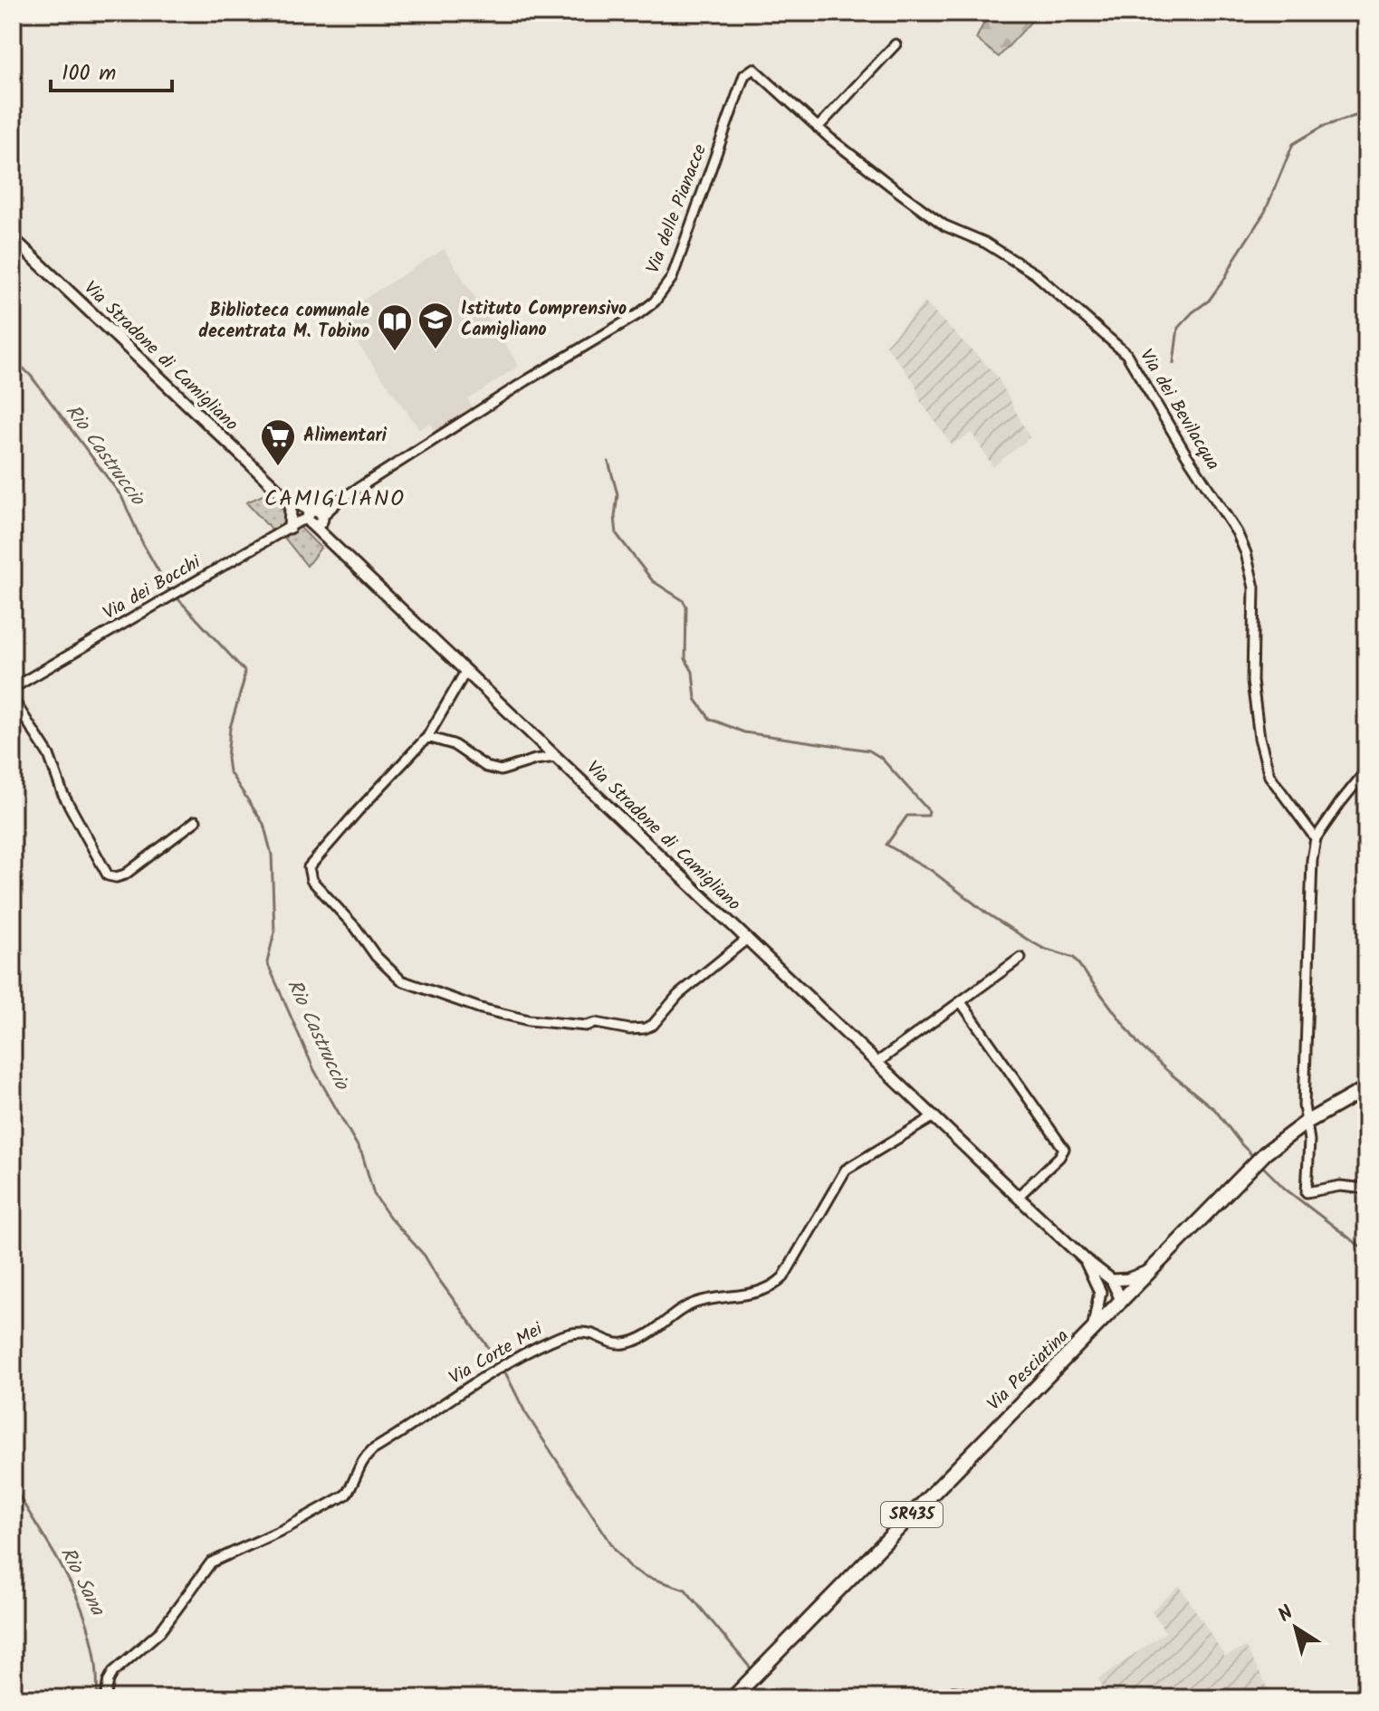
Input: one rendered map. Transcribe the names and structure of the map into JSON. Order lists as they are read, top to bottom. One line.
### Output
{"streets":{"main road":["Via Pesciatina","SR435"],"street":["Via delle Pianacce","Via Stradone di Camigliano","Via dei Bevilacqua","Via dei Bocchi","Via Corte Mei"]},"crossings":[["Via delle Pianacce","Via Stradone di Camigliano"],["Via delle Pianacce","Via dei Bevilacqua"],["Via delle Pianacce","Via dei Bocchi"],["Via Stradone di Camigliano","Via dei Bocchi"],["Via Stradone di Camigliano","Via Corte Mei"],["Via Stradone di Camigliano","Via Pesciatina"]],"districts":["CAMIGLIANO"],"water":["Rio Castruccio","Rio Sana"],"places":{"school or university":["Istituto Comprensivo Camigliano"],"library":["Biblioteca comunale decentrata M. Tobino"],"supermarket":["Alimentari"]},"scale_bar":"100 m","north":"top left"}
